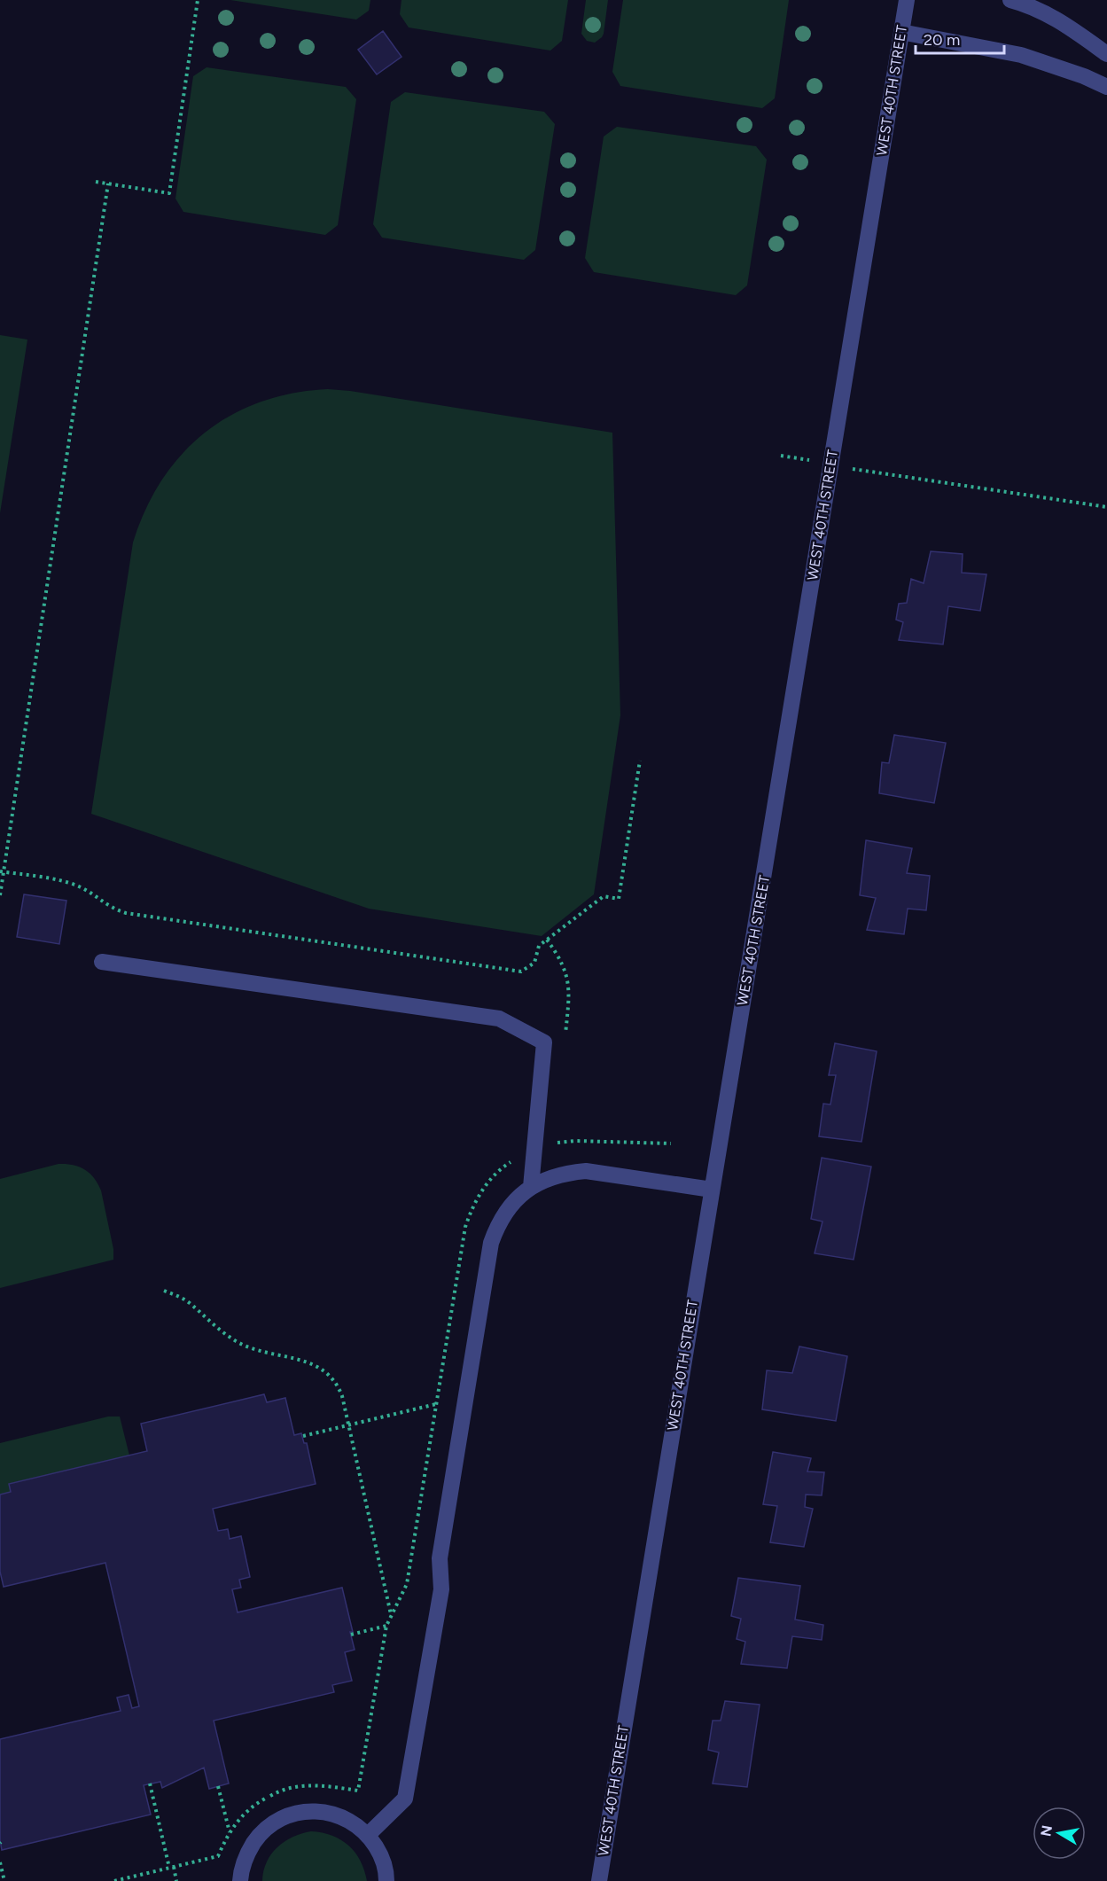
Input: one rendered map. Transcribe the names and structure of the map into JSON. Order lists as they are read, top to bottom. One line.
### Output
{"streets":{"street":["WEST 40TH STREET"]},"scale_bar":"20 m","north":"left"}
